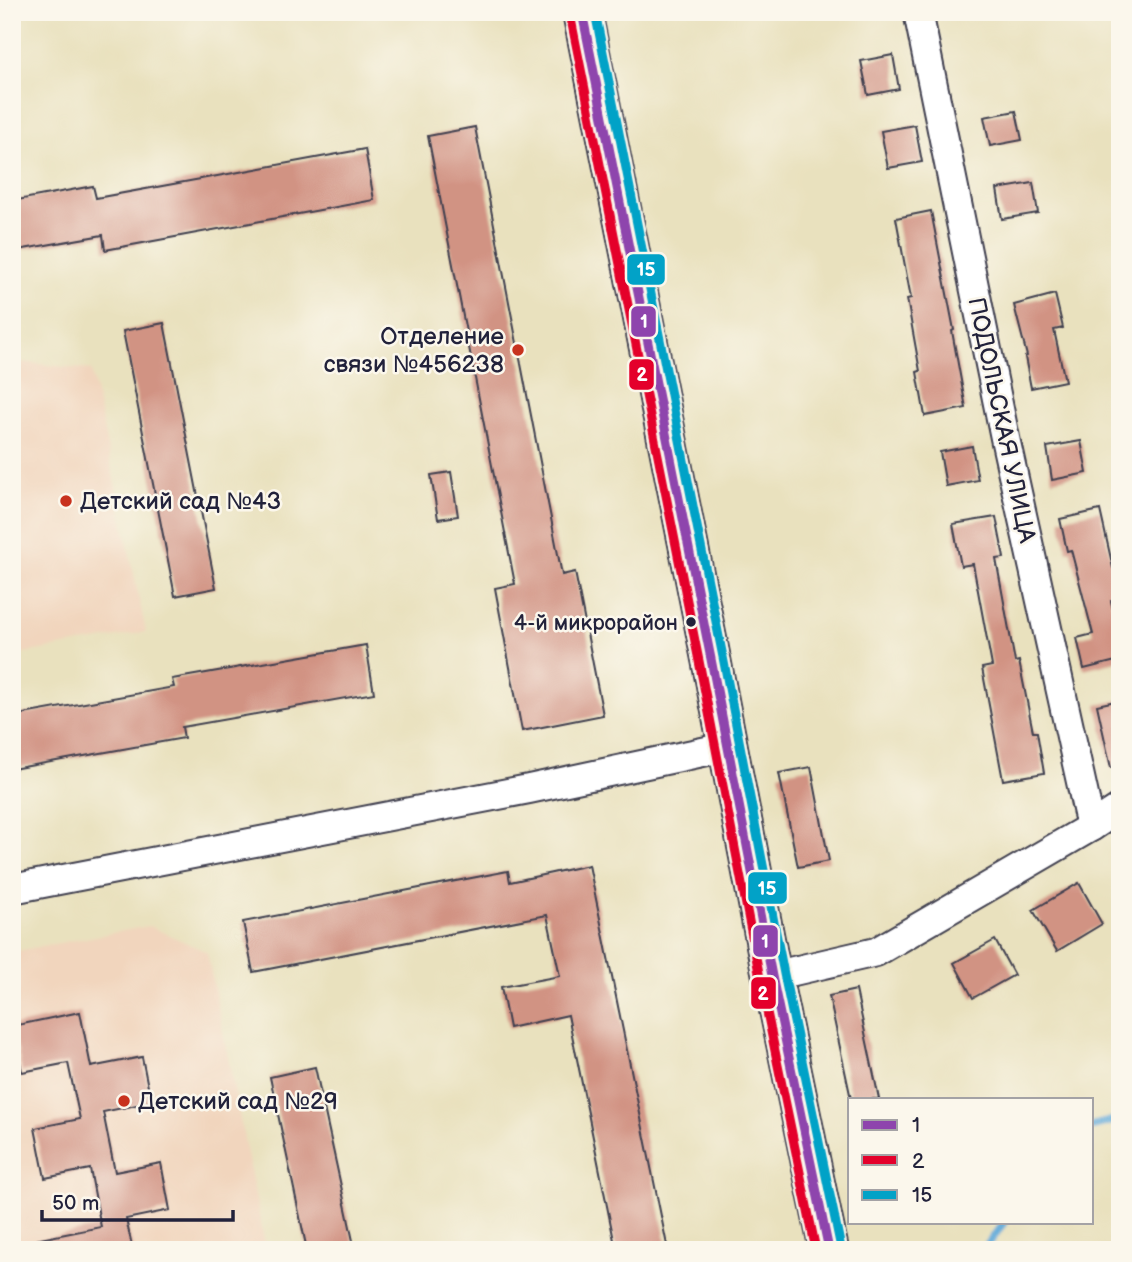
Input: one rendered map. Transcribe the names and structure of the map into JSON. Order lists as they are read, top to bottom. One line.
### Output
{"streets":{"street":["ПОДОЛЬСКАЯ УЛИЦА"]},"places":["Отделение связи №456238","Детский сад №43","4-й микрорайон","Детский сад №29"],"lines":["transit line 1","transit line 15","transit line 2"],"legend":["1","2","15"],"scale_bar":"50 m"}
